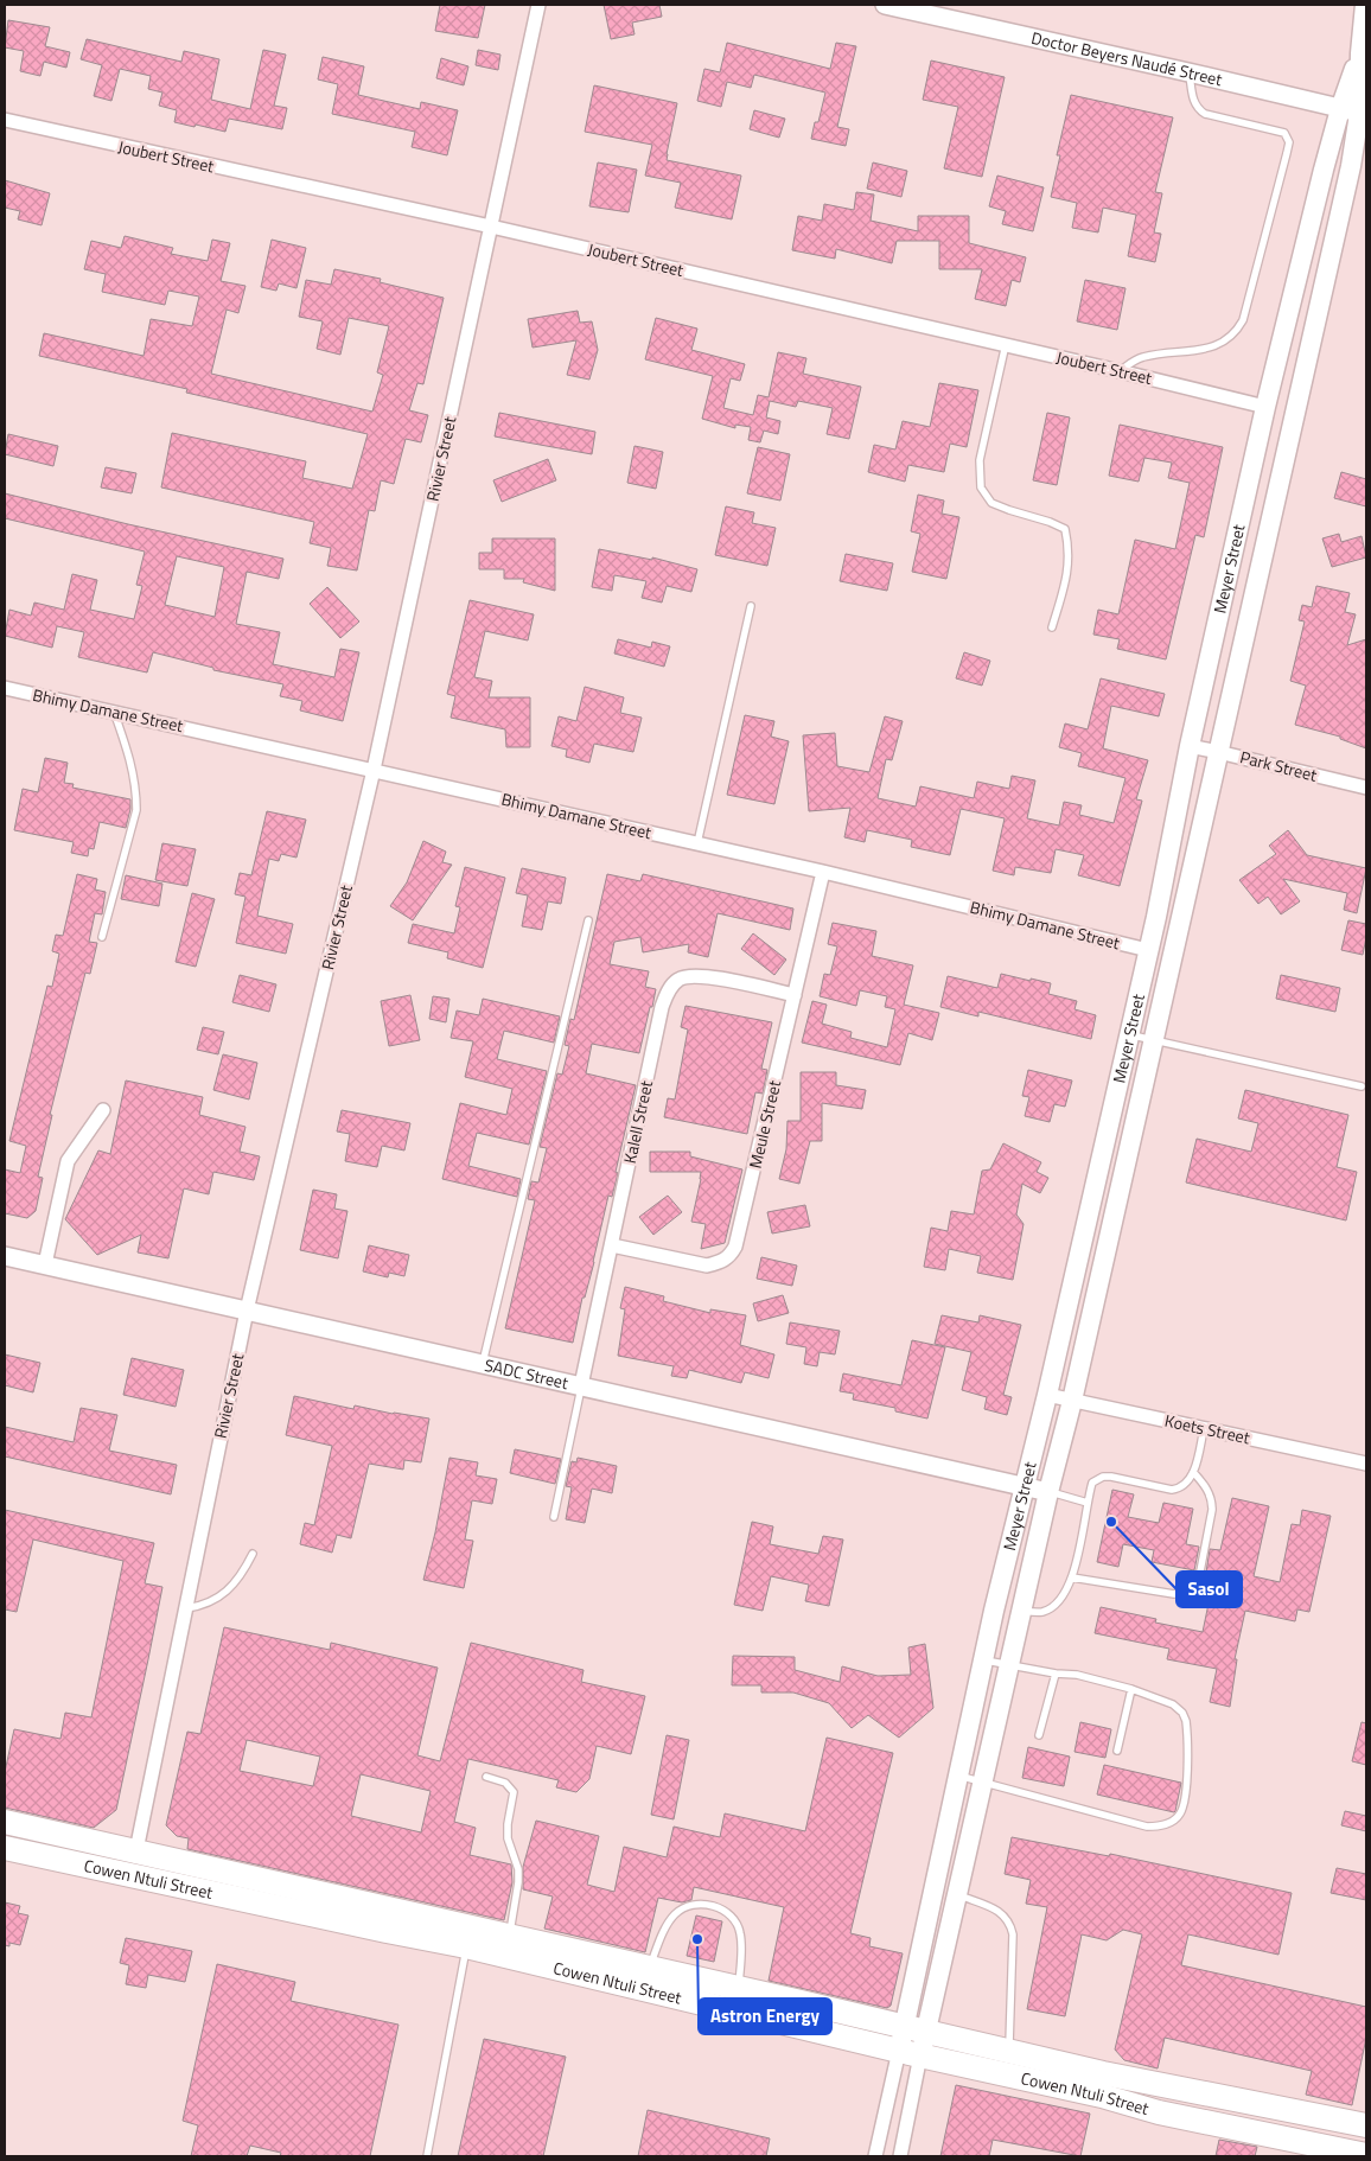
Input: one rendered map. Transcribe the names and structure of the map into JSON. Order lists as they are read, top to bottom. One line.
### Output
{"streets":{"highway":["Cowen Ntuli Street"],"main road":["Meyer Street"],"street":["Doctor Beyers Naudé Street","Joubert Street","Rivier Street","Bhimy Damane Street","Park Street","Kalell Street","Meule Street","SADC Street","Koets Street"]},"crossings":[["Doctor Beyers Naudé Street","Meyer Street"],["Joubert Street","Rivier Street"],["Joubert Street","Meyer Street"],["Rivier Street","Bhimy Damane Street"],["Rivier Street","SADC Street"],["Rivier Street","Cowen Ntuli Street"],["Meyer Street","Bhimy Damane Street"],["Meyer Street","Park Street"],["Meyer Street","SADC Street"],["Meyer Street","Koets Street"],["Meyer Street","Cowen Ntuli Street"],["Bhimy Damane Street","Meule Street"],["Kalell Street","Meule Street"],["Kalell Street","SADC Street"]],"places":["Sasol","Astron Energy"]}
